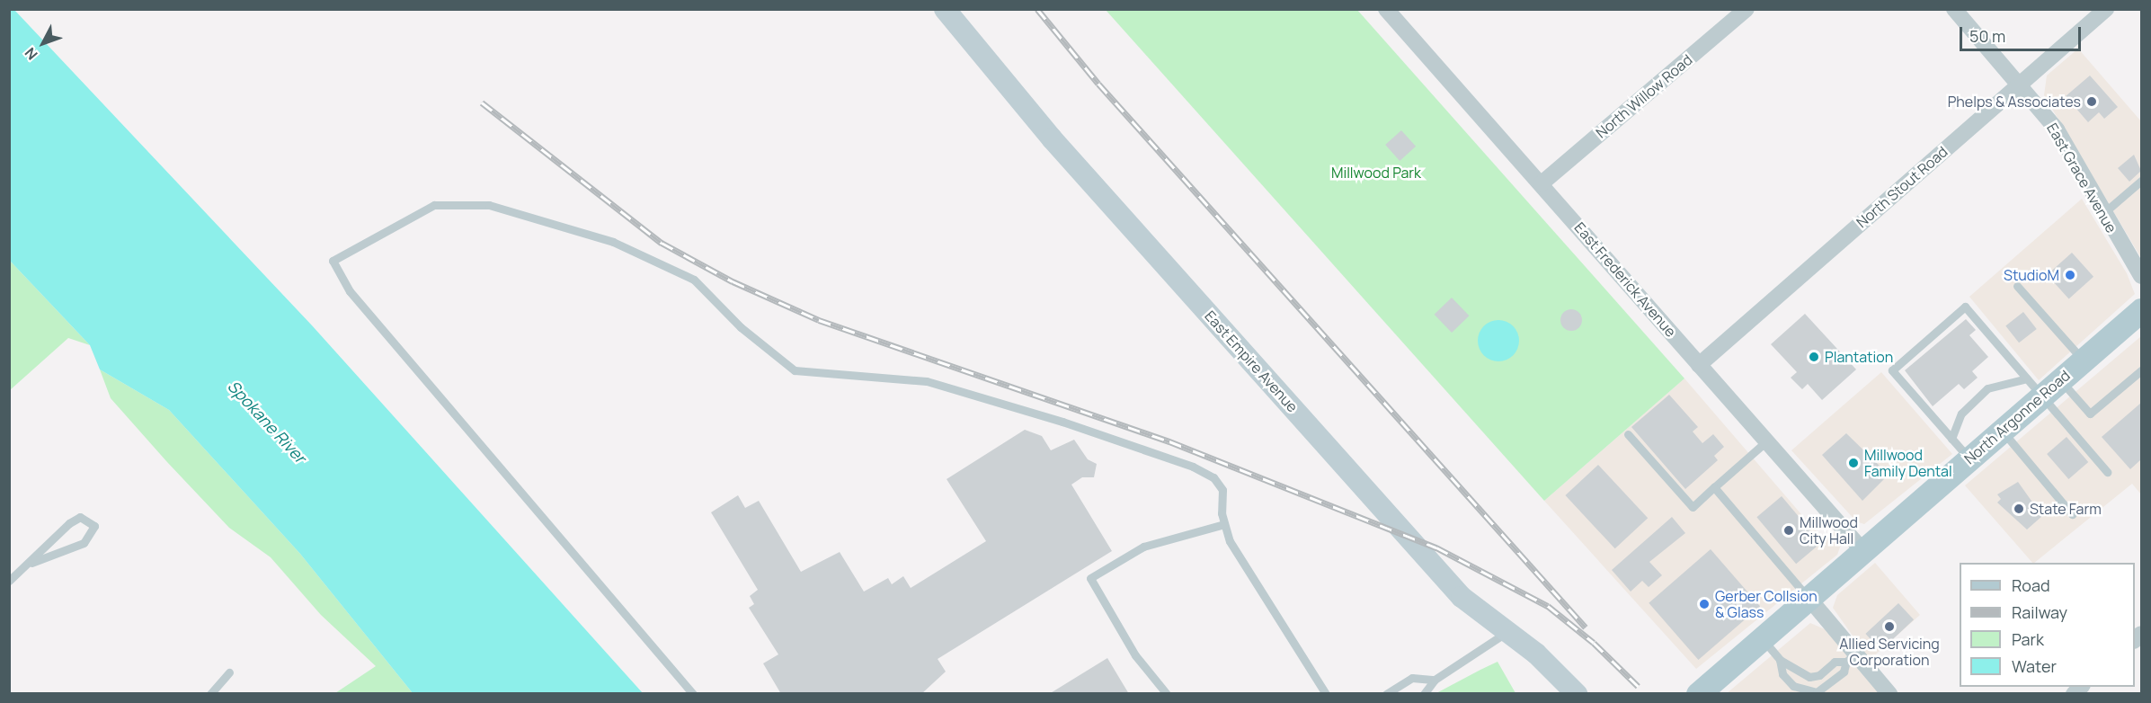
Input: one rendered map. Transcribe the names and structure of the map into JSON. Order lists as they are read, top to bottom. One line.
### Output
{"streets":{"main road":["North Argonne Road"],"street":["North Willow Road","East Grace Avenue","North Stout Road","East Frederick Avenue","East Empire Avenue"]},"crossings":[["North Willow Road","East Frederick Avenue"],["East Grace Avenue","North Stout Road"],["North Stout Road","East Frederick Avenue"],["East Frederick Avenue","North Argonne Road"]],"water":["Spokane River"],"parks":["Millwood Park"],"places":["Phelps & Associates","StudioM","Plantation","Millwood Family Dental","State Farm","Millwood City Hall","Gerber Collsion & Glass","Allied Servicing Corporation"],"legend":["Road","Railway","Park","Water"],"scale_bar":"50 m","north":"bottom left"}
